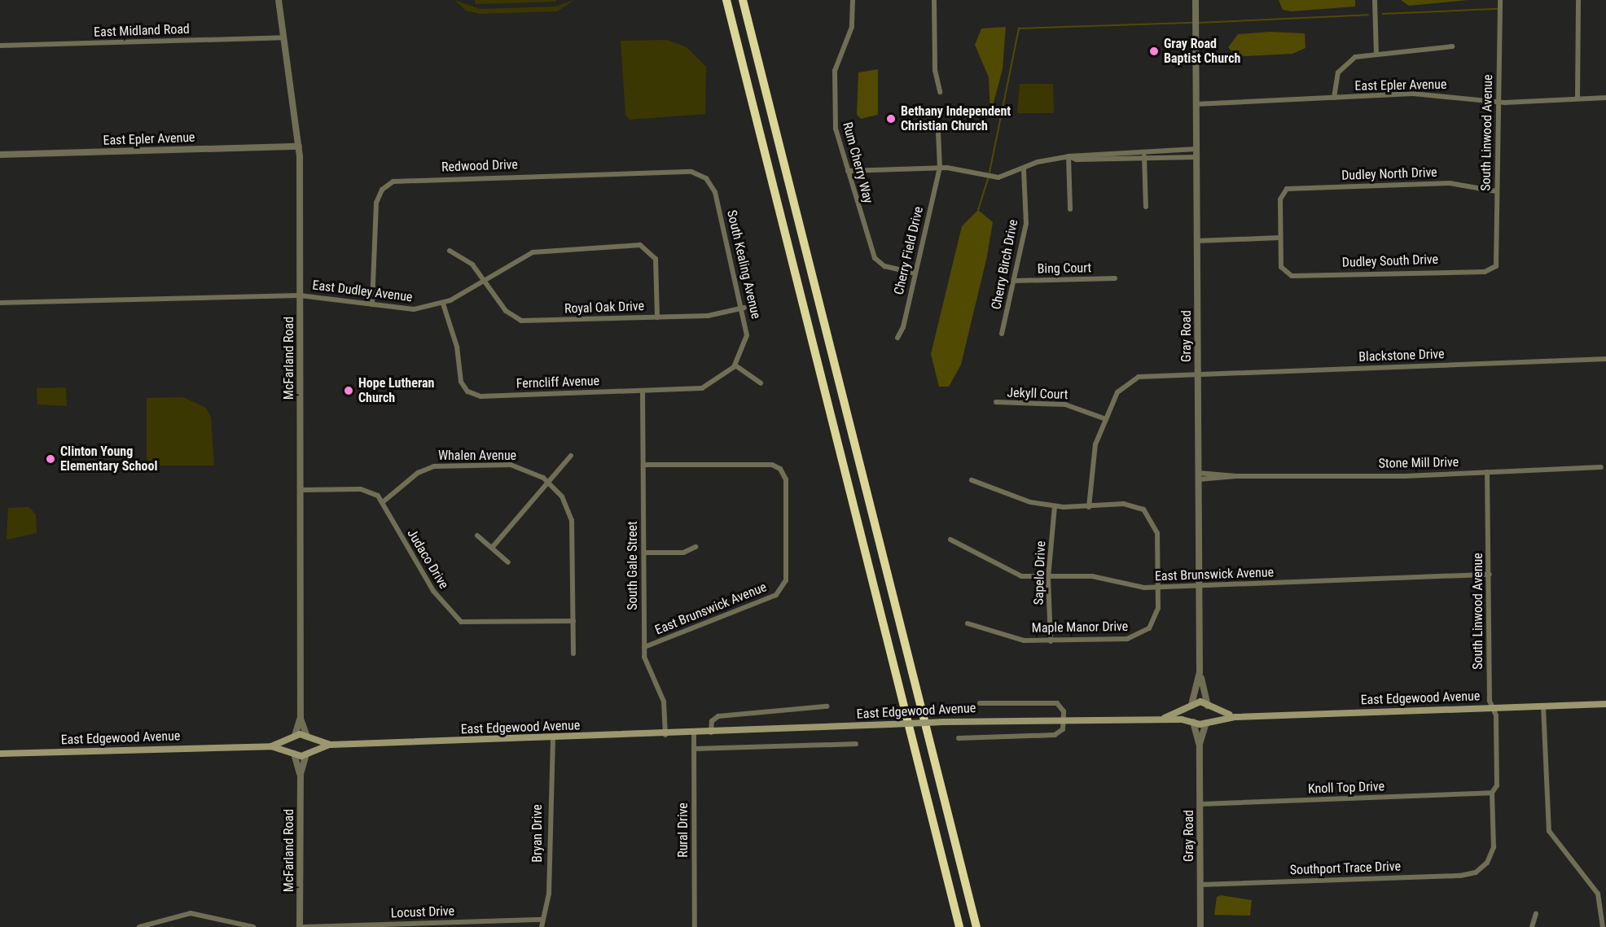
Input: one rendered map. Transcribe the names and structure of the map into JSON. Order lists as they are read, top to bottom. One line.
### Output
{"streets":{"main road":["East Edgewood Avenue"],"street":["East Midland Road","East Epler Avenue","South Linwood Avenue","Rum Cherry Way","Redwood Drive","Dudley North Drive","Cherry Field Drive","Dudley South Drive","South Kealing Avenue","Cherry Birch Drive","Bing Court","East Dudley Avenue","Royal Oak Drive","Gray Road","Blackstone Drive","McFarland Road","Ferncliff Avenue","Jekyll Court","Whalen Avenue","Stone Mill Drive","Judaco Drive","South Gale Street","Sapelo Drive","East Brunswick Avenue","Maple Manor Drive","Knoll Top Drive","Rural Drive","Bryan Drive","Southport Trace Drive","Locust Drive"]},"crossings":[["East Midland Road","McFarland Road"],["East Epler Avenue","South Linwood Avenue"],["East Epler Avenue","Gray Road"],["East Epler Avenue","McFarland Road"],["South Linwood Avenue","Dudley North Drive"],["South Linwood Avenue","Dudley South Drive"],["South Linwood Avenue","Stone Mill Drive"],["South Linwood Avenue","East Brunswick Avenue"],["South Linwood Avenue","East Edgewood Avenue"],["South Linwood Avenue","Knoll Top Drive"],["South Linwood Avenue","Southport Trace Drive"],["Rum Cherry Way","Cherry Field Drive"],["Redwood Drive","South Kealing Avenue"],["Redwood Drive","East Dudley Avenue"],["Dudley North Drive","Dudley South Drive"],["South Kealing Avenue","Royal Oak Drive"],["South Kealing Avenue","Ferncliff Avenue"],["Cherry Birch Drive","Bing Court"],["East Dudley Avenue","Royal Oak Drive"],["East Dudley Avenue","McFarland Road"],["East Dudley Avenue","Ferncliff Avenue"],["Gray Road","Blackstone Drive"],["Gray Road","Stone Mill Drive"],["Gray Road","East Brunswick Avenue"],["Gray Road","East Edgewood Avenue"],["Gray Road","Knoll Top Drive"],["Gray Road","Southport Trace Drive"],["Blackstone Drive","Jekyll Court"],["Blackstone Drive","Maple Manor Drive"],["McFarland Road","East Edgewood Avenue"],["Ferncliff Avenue","South Gale Street"],["Whalen Avenue","Judaco Drive"],["South Gale Street","East Brunswick Avenue"],["South Gale Street","East Edgewood Avenue"],["Sapelo Drive","East Brunswick Avenue"],["Sapelo Drive","Maple Manor Drive"],["East Brunswick Avenue","Maple Manor Drive"],["East Edgewood Avenue","Rural Drive"],["East Edgewood Avenue","Bryan Drive"],["Bryan Drive","Locust Drive"]],"places":["Gray Road Baptist Church","Bethany Independent Christian Church","Hope Lutheran Church","Clinton Young Elementary School"]}
